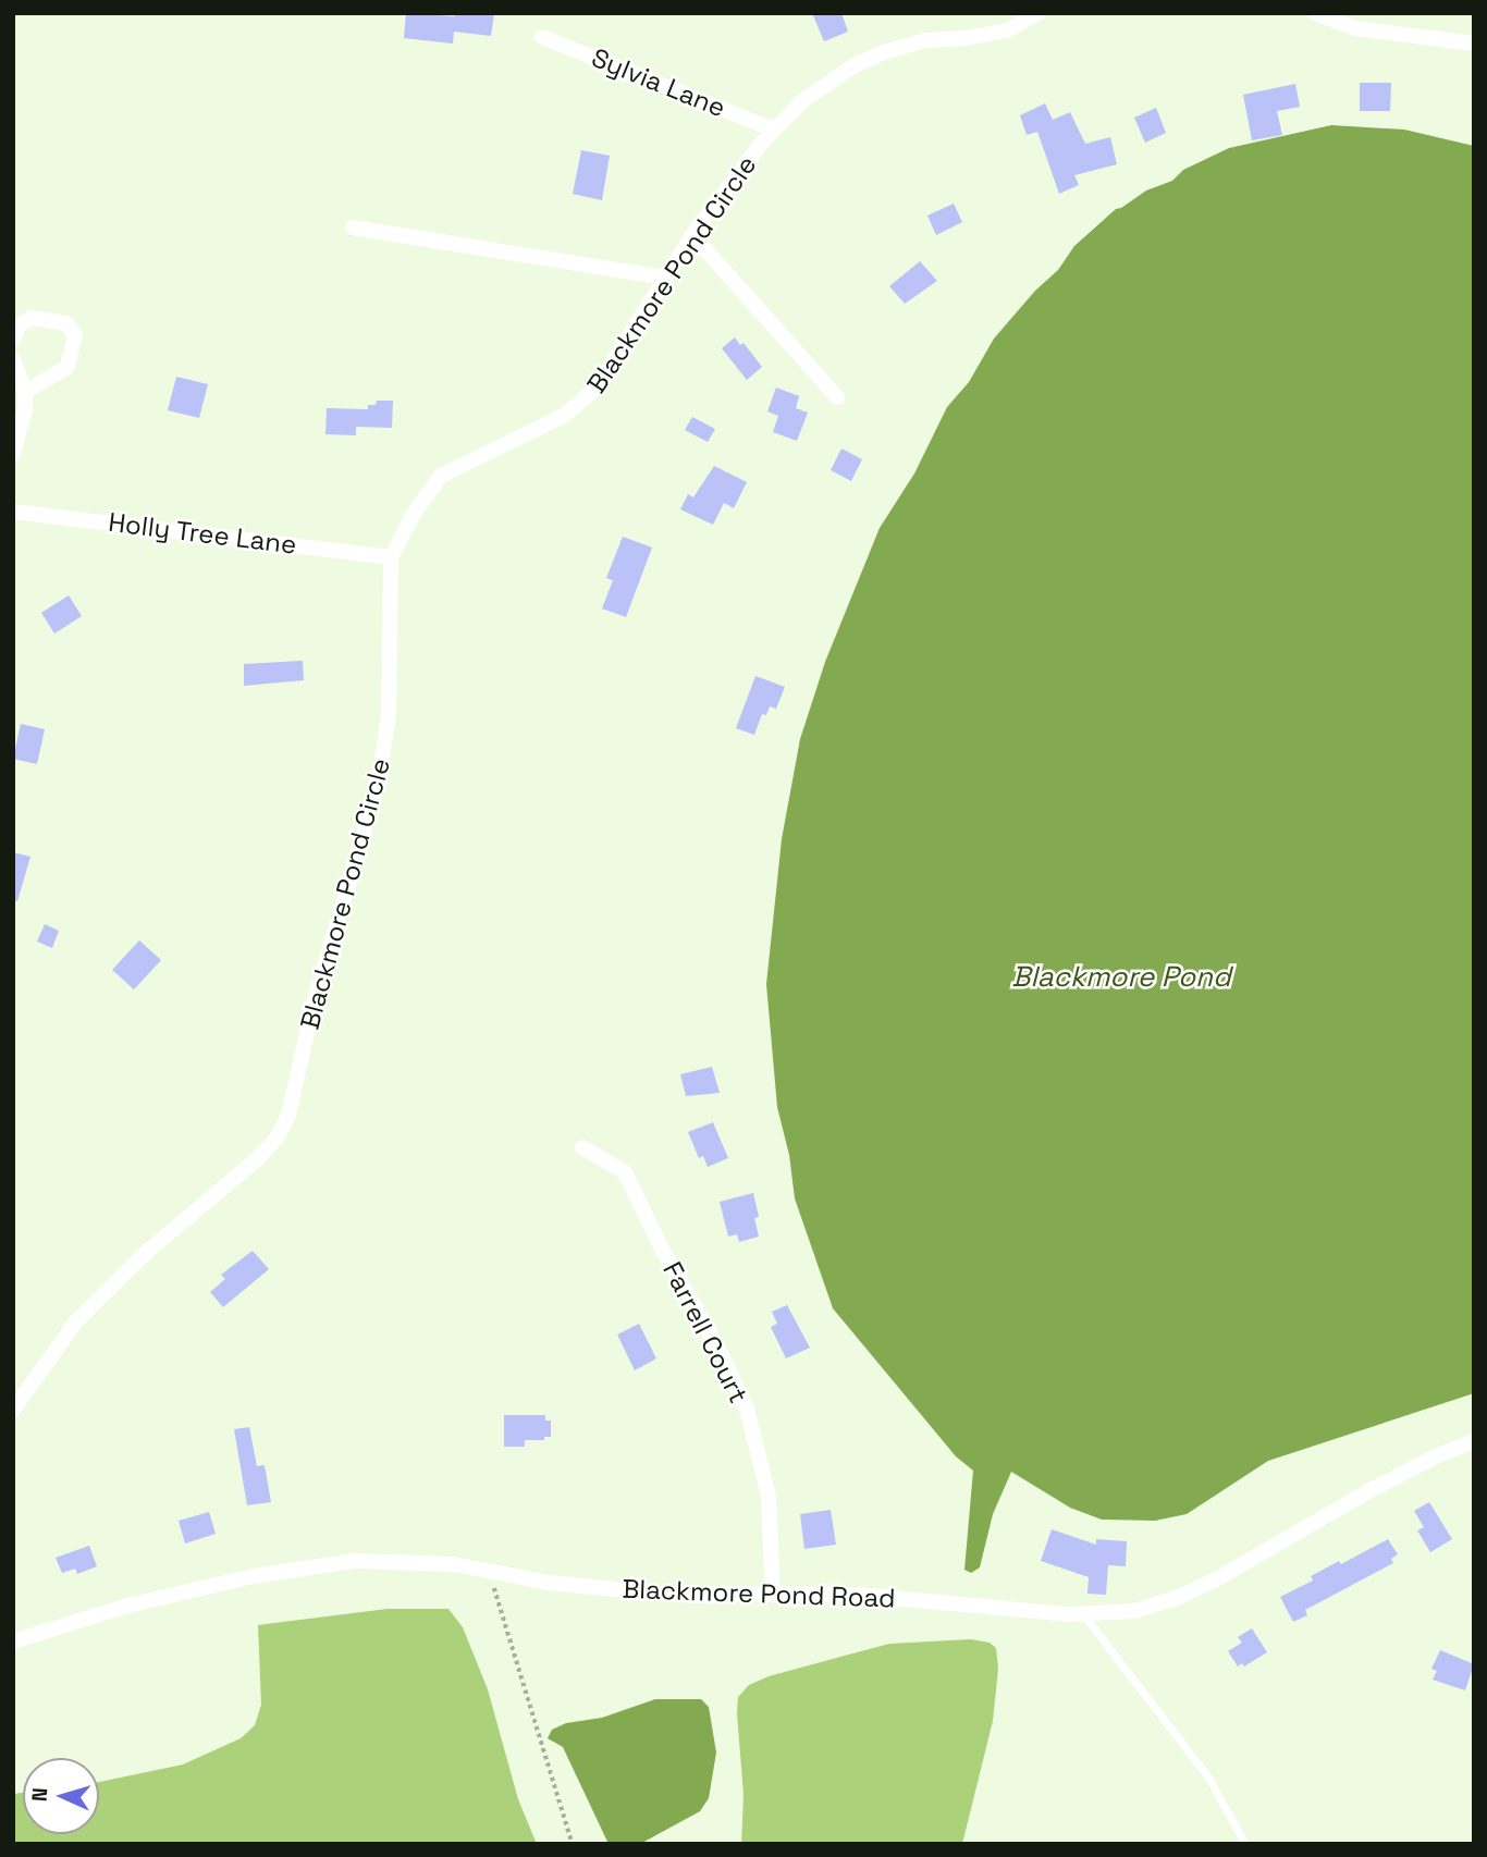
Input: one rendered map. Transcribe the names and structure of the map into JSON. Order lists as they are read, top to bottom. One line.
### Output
{"streets":{"street":["Sylvia Lane","Blackmore Pond Circle","Holly Tree Lane","Farrell Court","Blackmore Pond Road"]},"crossings":[["Sylvia Lane","Blackmore Pond Circle"],["Blackmore Pond Circle","Holly Tree Lane"],["Farrell Court","Blackmore Pond Road"]],"water":["Blackmore Pond"],"north":"left"}
